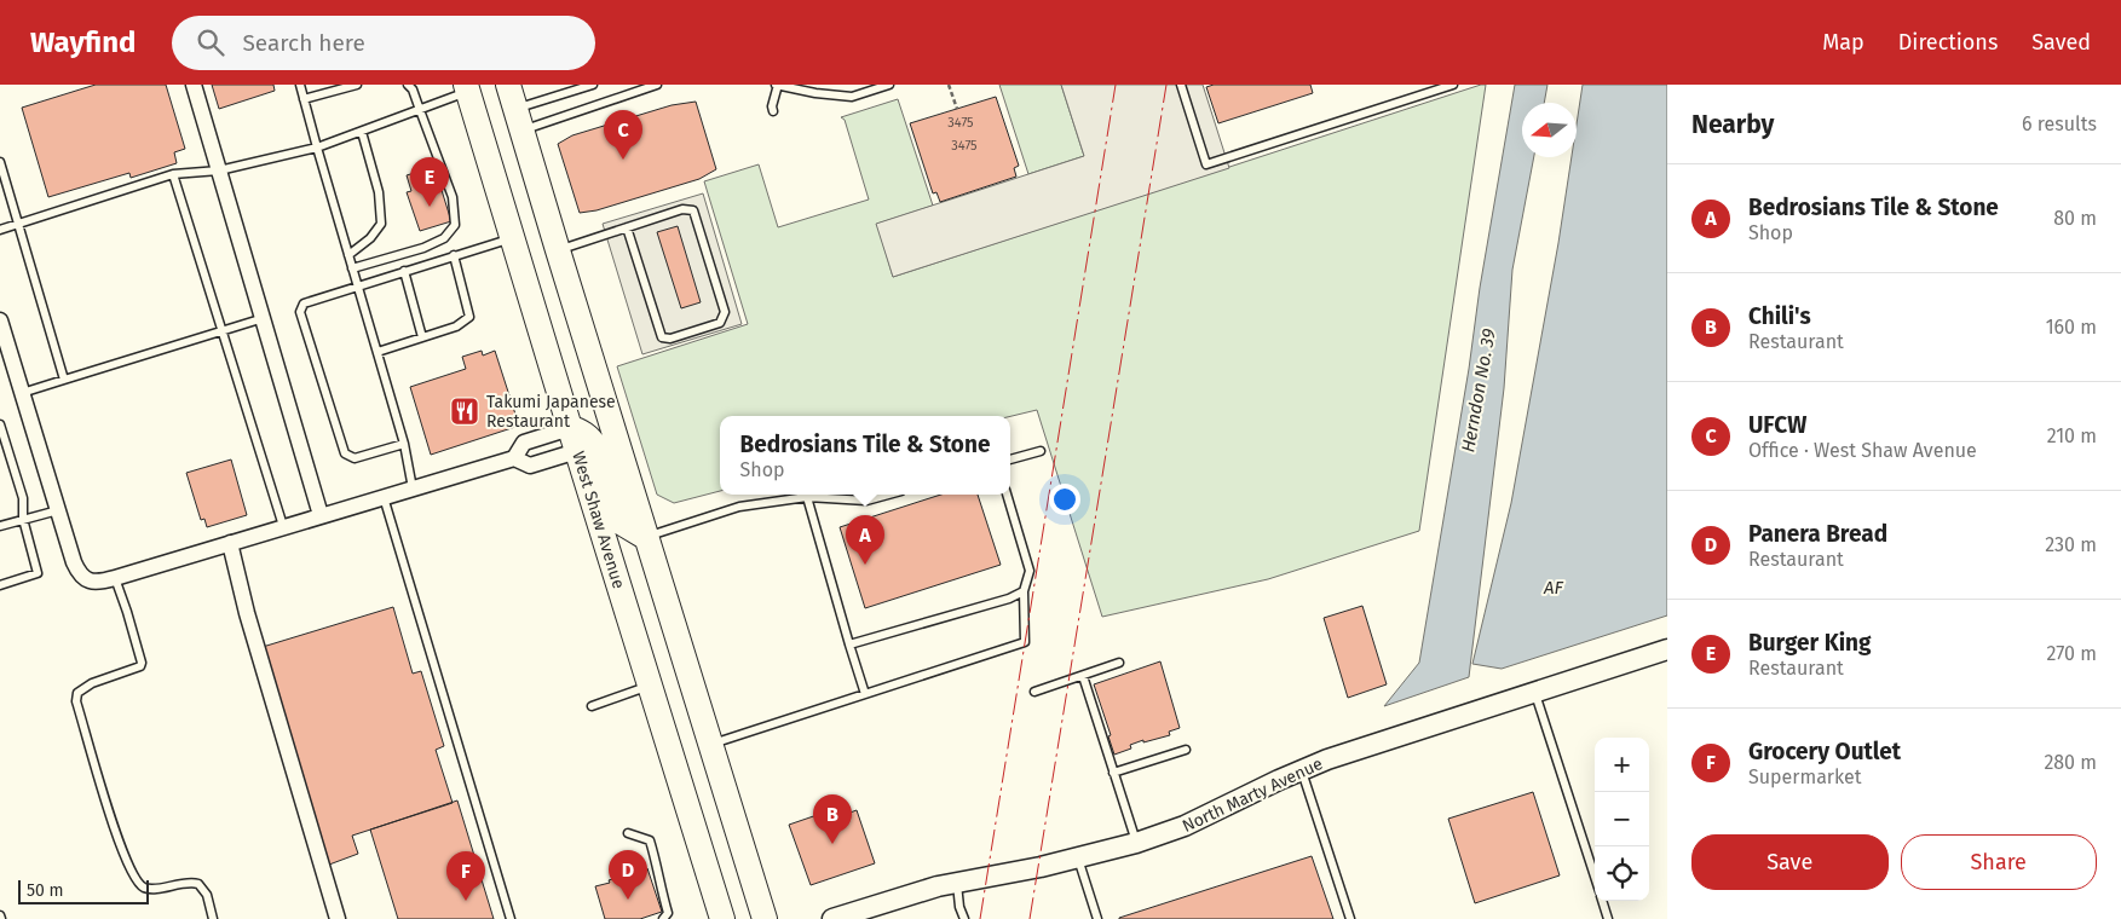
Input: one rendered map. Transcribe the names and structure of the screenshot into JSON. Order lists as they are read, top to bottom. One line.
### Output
{"streets":{"main road":["West Shaw Avenue"],"street":["North Marty Avenue"]},"water":["Herndon No. 39","AF"],"places":{"restaurant":["Takumi Japanese Restaurant"]},"house_numbers":["3475","3475"],"scale_bar":"50 m","north":"left","page":{"header":"Wayfind","search":"Search here","nav":["Map","Directions","Saved"],"heading":["Nearby","6 results"],"pins":["C","E","A","B","D","F"],"list":[{"mark":"A","name":"Bedrosians Tile & Stone","note":"Shop","value":"80 m"},{"mark":"B","name":"Chili's","note":"Restaurant","value":"160 m"},{"mark":"C","name":"UFCW","note":"Office · West Shaw Avenue","value":"210 m"},{"mark":"D","name":"Panera Bread","note":"Restaurant","value":"230 m"},{"mark":"E","name":"Burger King","note":"Restaurant","value":"270 m"},{"mark":"F","name":"Grocery Outlet","note":"Supermarket","value":"280 m"}],"popup":["Bedrosians Tile & Stone","Shop"],"map_buttons":["+","−"],"buttons":["Save","Share"],"scale":"50 m"}}
